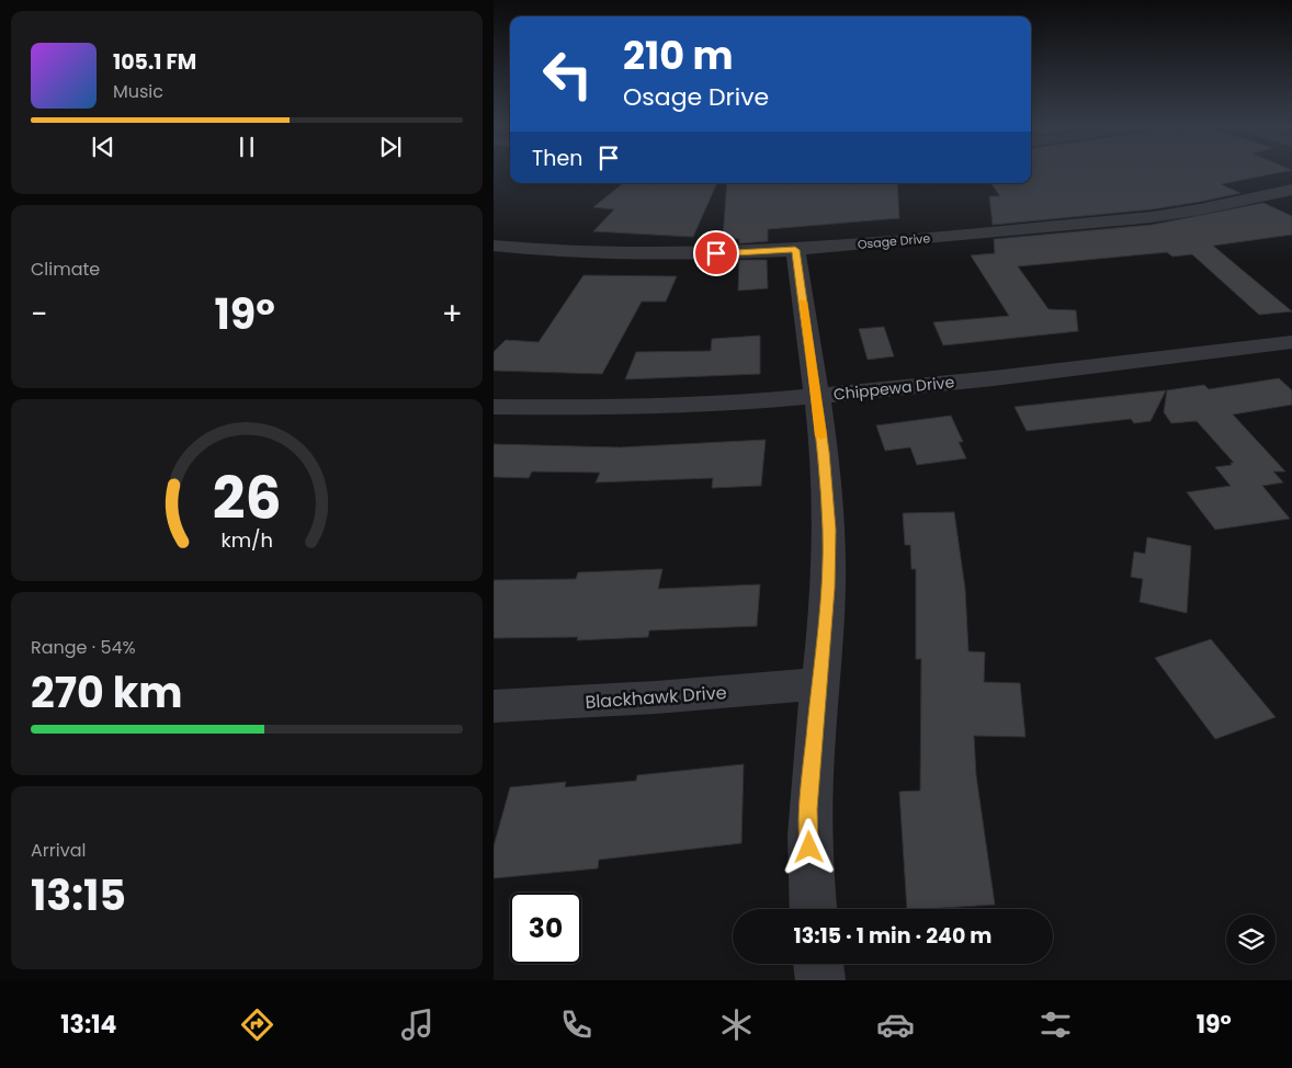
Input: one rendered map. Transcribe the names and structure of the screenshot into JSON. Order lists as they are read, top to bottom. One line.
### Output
{"streets":{"street":["Osage Drive","Chippewa Drive","Blackhawk Drive"]},"page":{"turn":["210 m","Osage Drive"],"song":["105.1 FM","Music"],"then":"Then","tile":["Climate",["Range · 54%","270 km"],["Arrival","13:15"]],"heat":["−","19°","+"],"limit":"30","trip":"13:15 · 1 min · 240 m","tabs":["13:14","19°"],"gauge":["26","km/h"]}}
